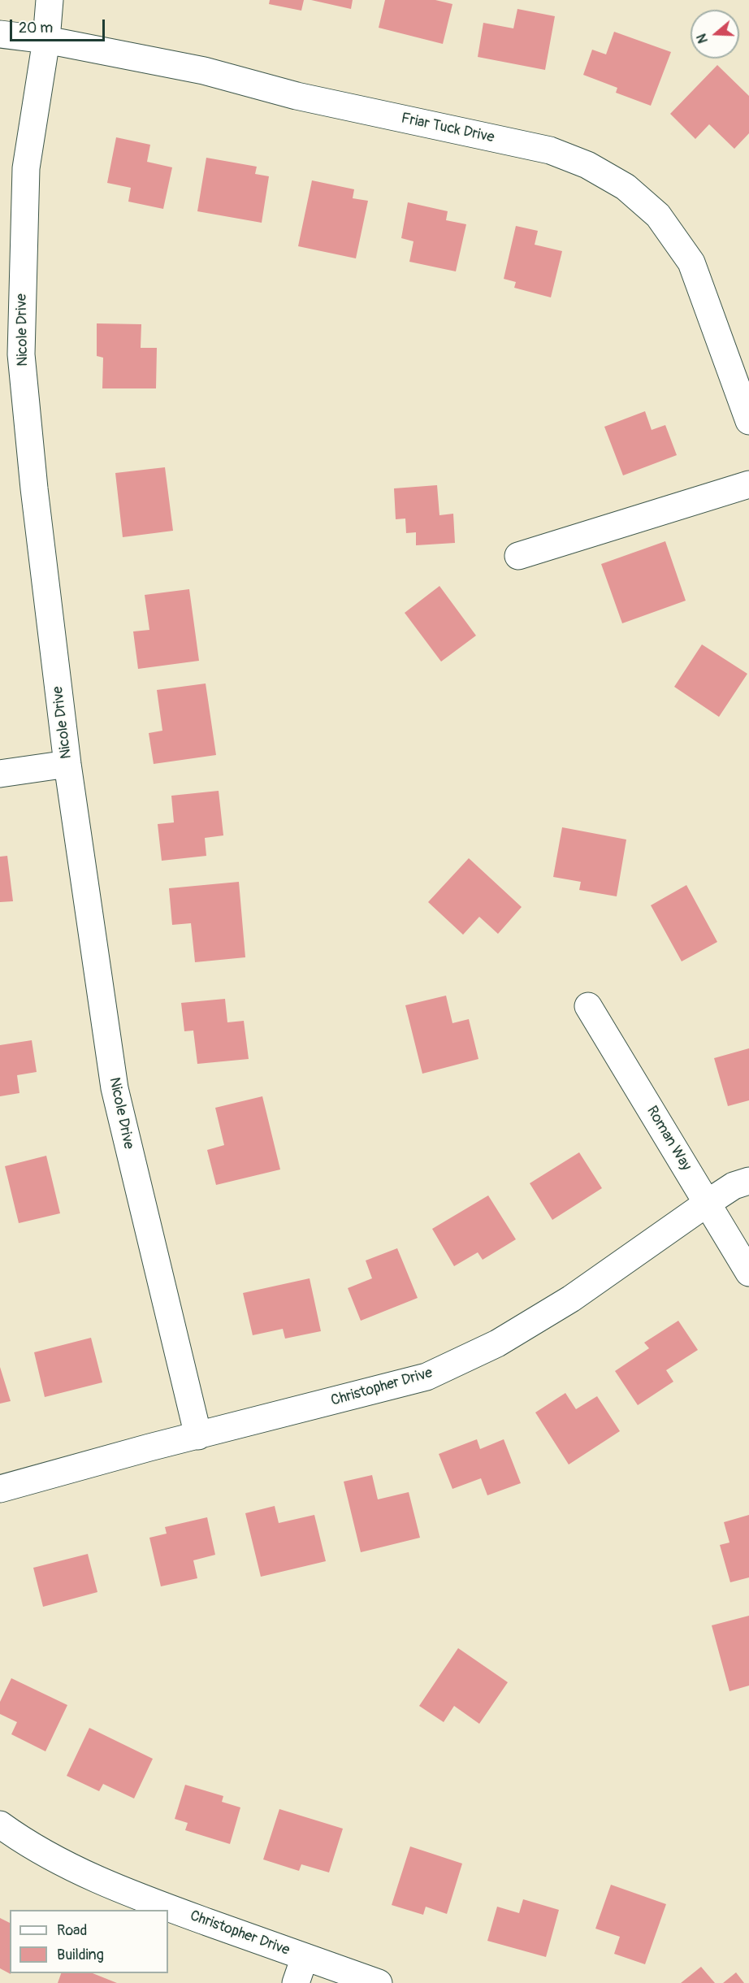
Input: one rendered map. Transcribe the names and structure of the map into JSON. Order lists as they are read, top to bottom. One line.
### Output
{"streets":{"street":["Friar Tuck Drive","Nicole Drive","Roman Way","Christopher Drive"]},"crossings":[["Friar Tuck Drive","Nicole Drive"],["Nicole Drive","Christopher Drive"],["Roman Way","Christopher Drive"]],"legend":["Road","Building"],"scale_bar":"20 m","north":"left"}
